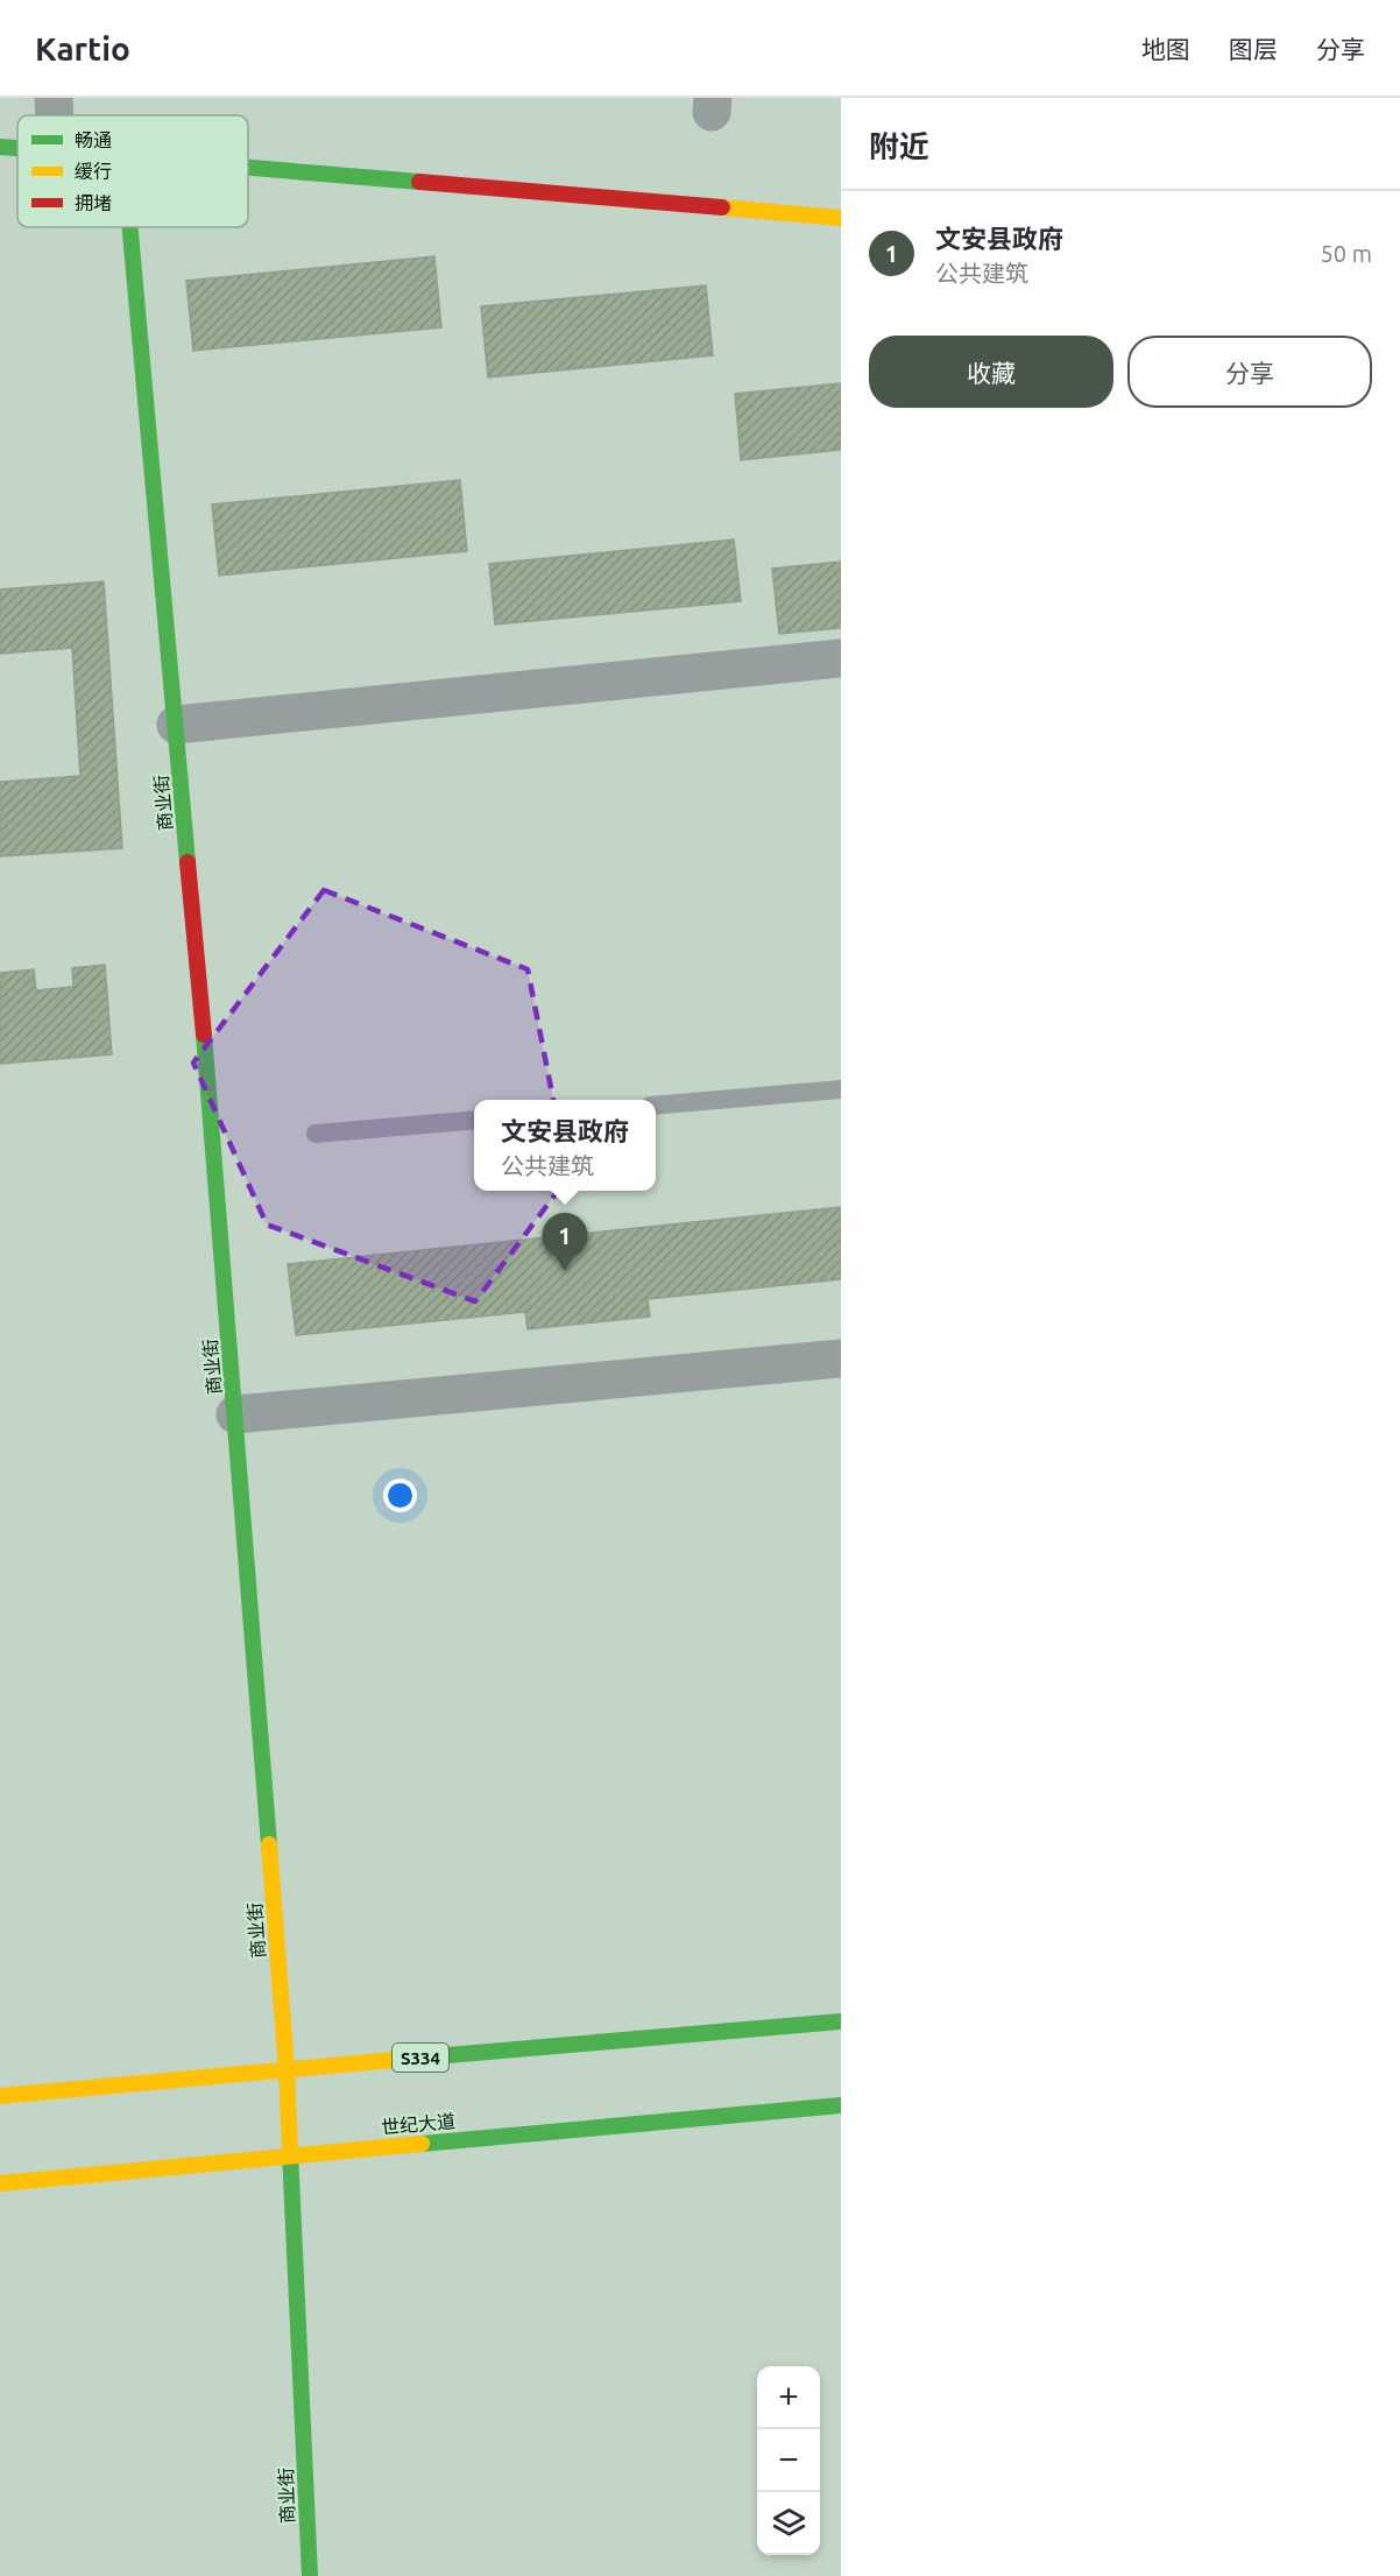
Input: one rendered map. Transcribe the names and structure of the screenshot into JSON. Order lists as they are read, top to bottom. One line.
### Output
{"streets":{"street":["商业街","S334","世纪大道"]},"crossings":[["商业街","S334"],["商业街","世纪大道"]],"legend":["畅通","缓行","拥堵"],"page":{"header":"Kartio","nav":["地图","图层","分享"],"heading":"附近","list":[{"mark":"1","name":"文安县政府","note":"公共建筑","value":"50 m"}],"buttons":["收藏","分享"],"popup":["文安县政府","公共建筑"],"pins":"1","map_buttons":["+","−"]}}
